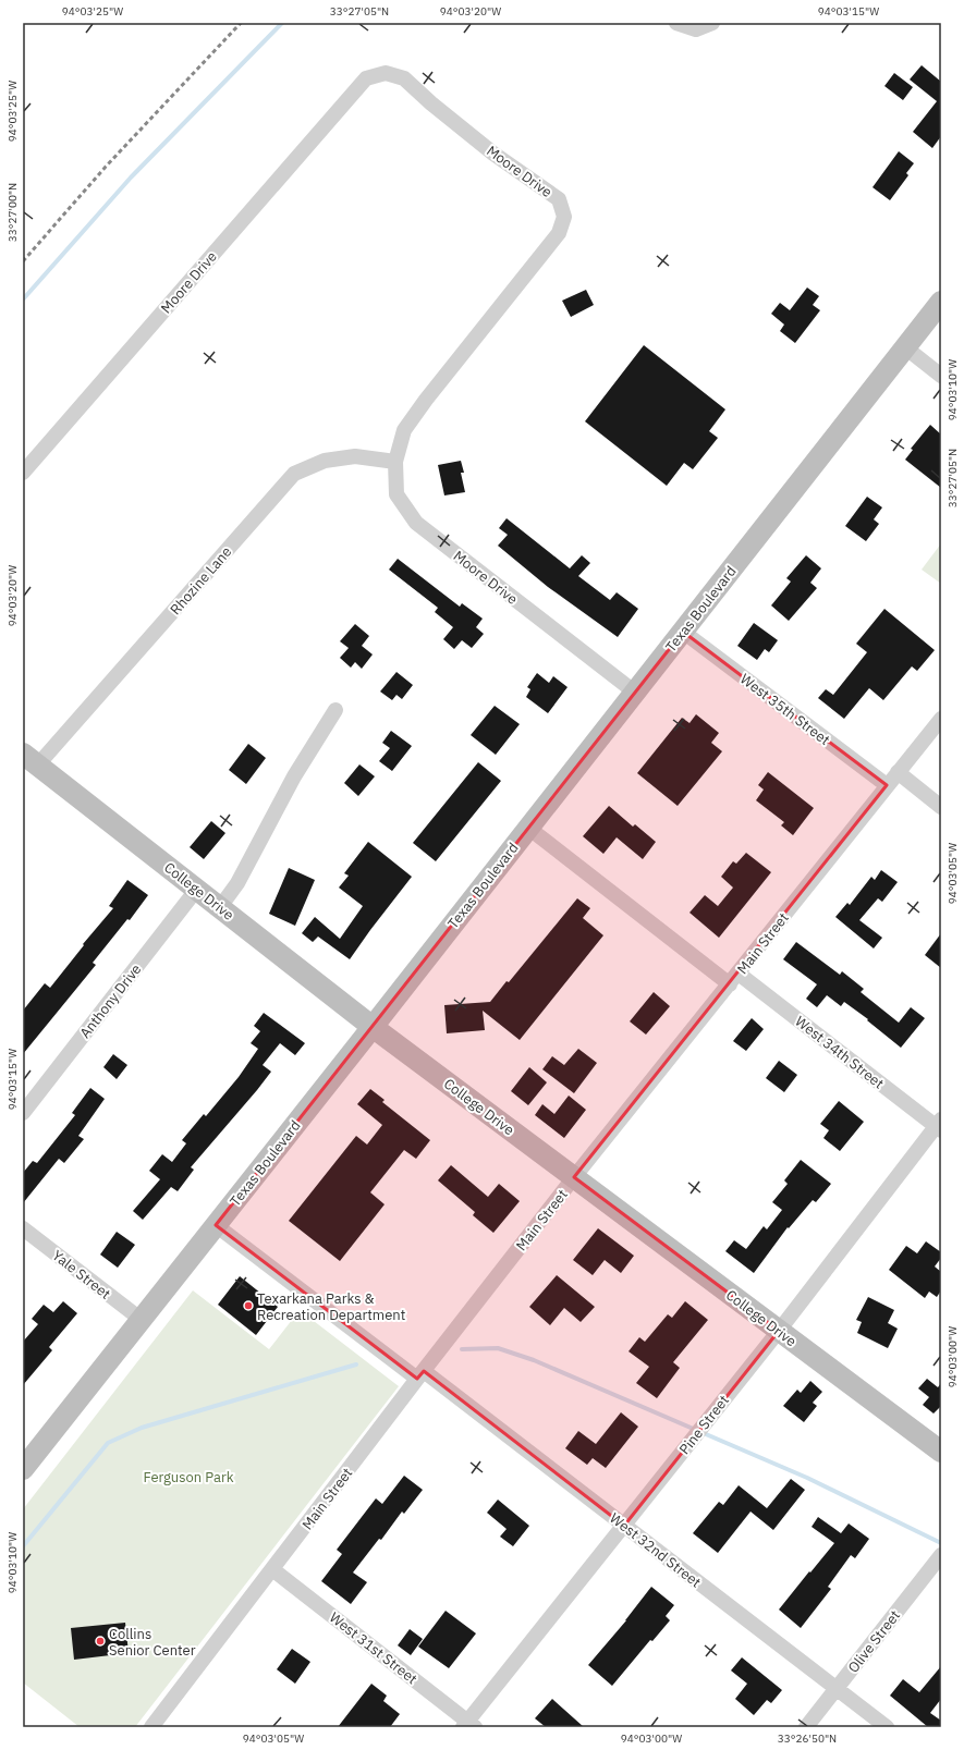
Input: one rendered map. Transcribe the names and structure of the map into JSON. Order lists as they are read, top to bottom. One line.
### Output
{"streets":{"main road":["Texas Boulevard","College Drive"],"street":["Moore Drive","Rhozine Lane","West 35th Street","Main Street","Anthony Drive","West 34th Street","Yale Street","Pine Street","West 32nd Street","Olive Street","West 31st Street"]},"crossings":[["Moore Drive","Rhozine Lane"],["Moore Drive","Texas Boulevard"],["Rhozine Lane","College Drive"],["Texas Boulevard","West 35th Street"],["Texas Boulevard","College Drive"],["Texas Boulevard","West 34th Street"],["Texas Boulevard","Yale Street"],["Texas Boulevard","West 32nd Street"],["West 35th Street","Main Street"],["College Drive","Main Street"],["College Drive","Anthony Drive"],["College Drive","Pine Street"],["Main Street","West 34th Street"],["Main Street","West 32nd Street"],["Main Street","West 31st Street"],["West 34th Street","Pine Street"],["Pine Street","West 32nd Street"],["Pine Street","West 31st Street"],["West 32nd Street","Olive Street"]],"parks":["Ferguson Park"],"places":["Texarkana Parks & Recreation Department","Collins Senior Center"],"coordinates":["94°03'25\"W","33°27'05\"N","94°03'20\"W","94°03'15\"W","33°27'00\"N","94°03'10\"W","94°03'05\"W","94°03'00\"W","33°26'50\"N"]}
